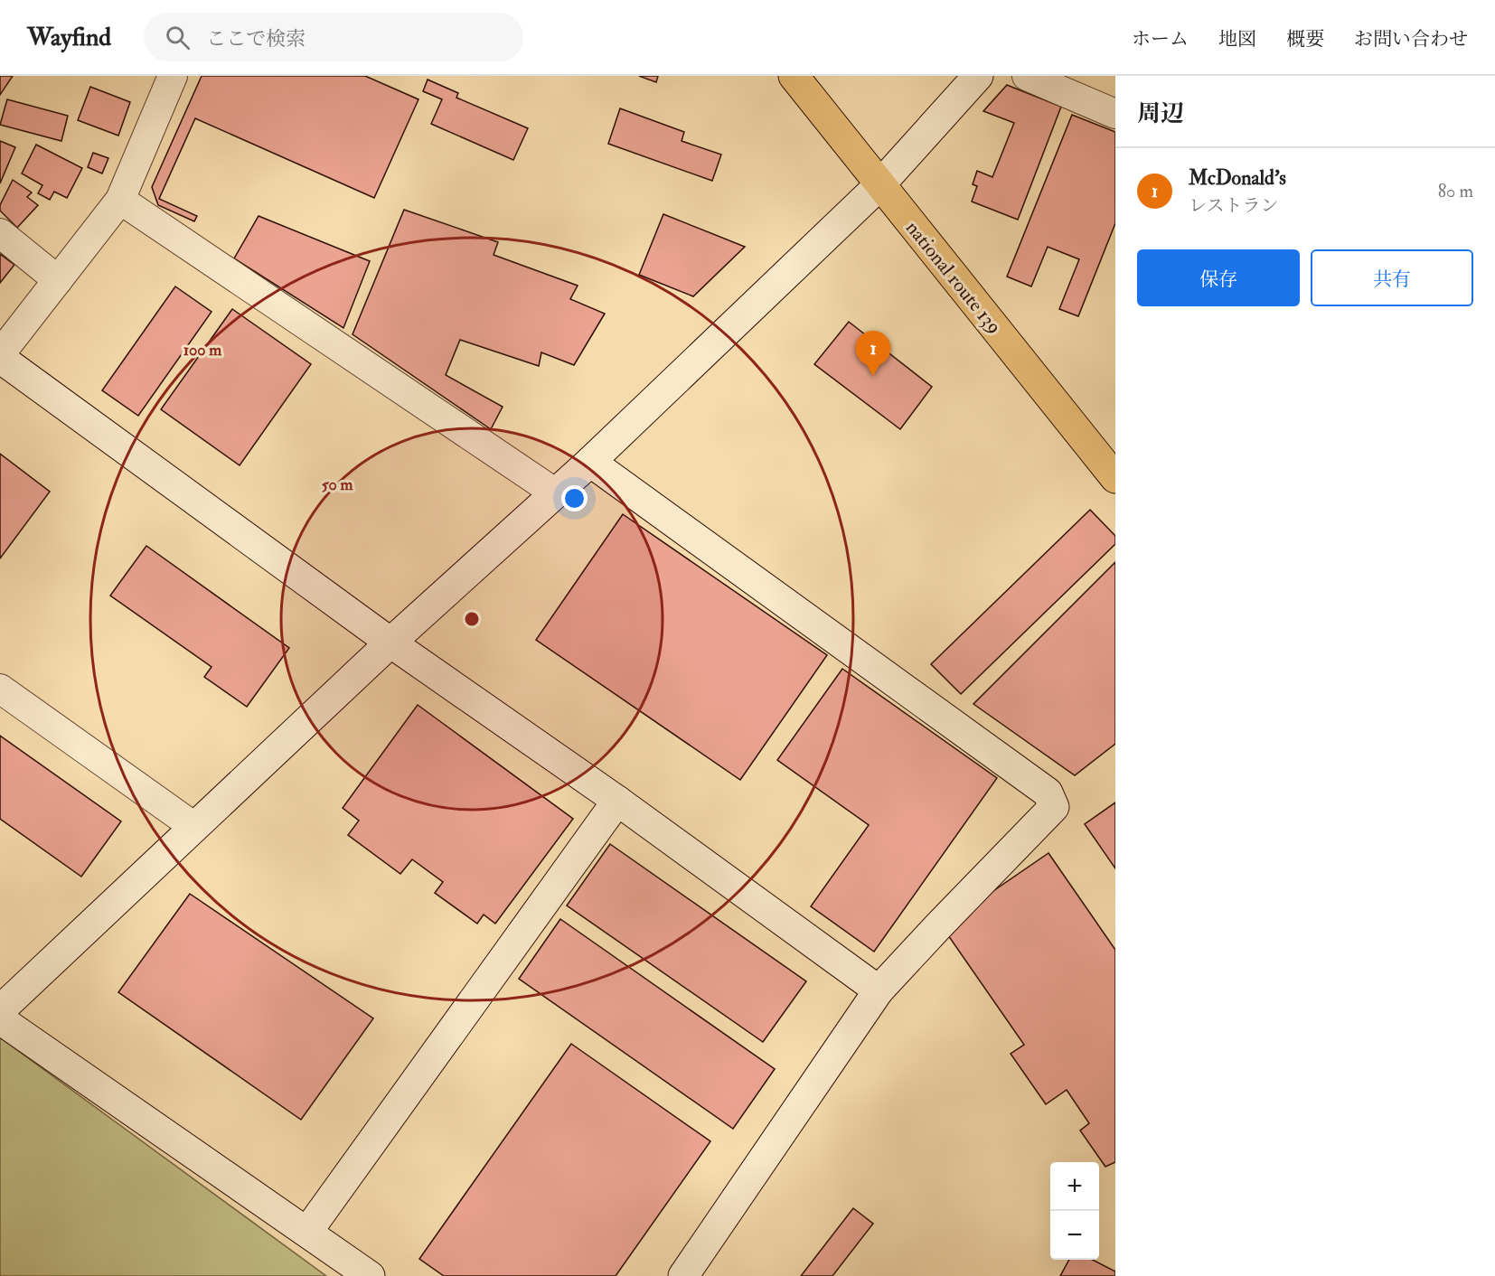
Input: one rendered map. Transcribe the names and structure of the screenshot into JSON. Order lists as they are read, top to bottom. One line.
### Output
{"streets":{"highway":["national route 139"]},"page":{"header":"Wayfind","search":"ここで検索","nav":["ホーム","地図","概要","お問い合わせ"],"heading":"周辺","list":[{"mark":"1","name":"McDonald's","note":"レストラン","value":"80 m"}],"buttons":["保存","共有"],"pins":"1","map_buttons":["+","−"]},"rings":["100 m","50 m"]}
